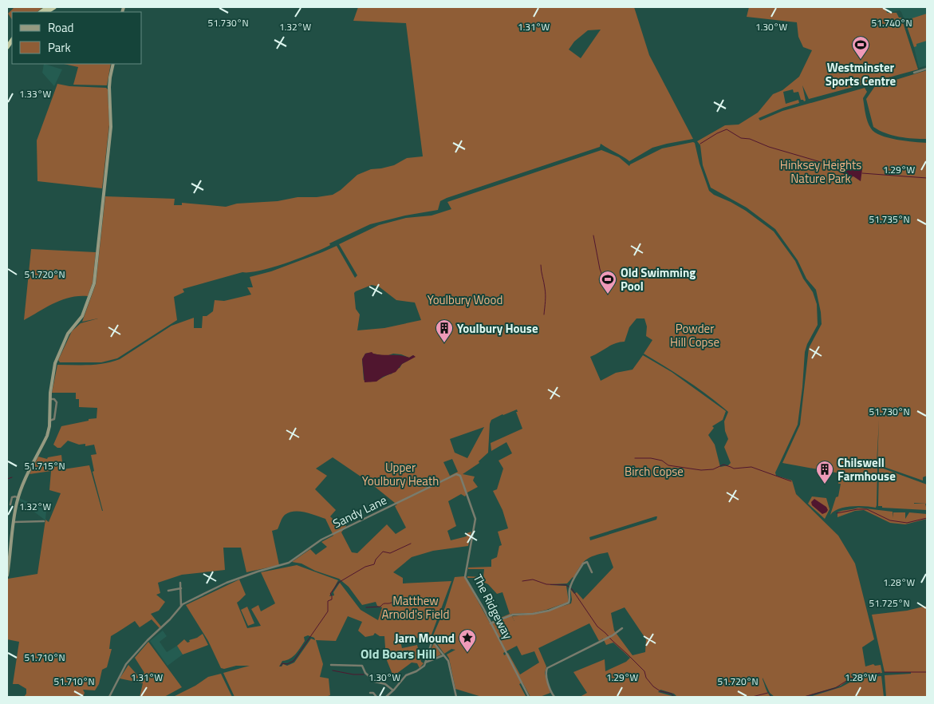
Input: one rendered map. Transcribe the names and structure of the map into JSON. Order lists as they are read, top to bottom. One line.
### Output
{"streets":{"street":["Sandy Lane","The Ridgeway"]},"crossings":[["Sandy Lane","The Ridgeway"]],"districts":["Old Boars Hill"],"parks":["Hinksey Heights Nature Park","Youlbury Wood","Powder Hill Copse","Upper Youlbury Heath","Birch Copse","Matthew Arnold's Field"],"places":{"sports":["Westminster Sports Centre","Old Swimming Pool"],"building":["Youlbury House","Chilswell Farmhouse"],"place":["Jarn Mound"]},"legend":["Road","Park"],"coordinates":["51.740°N","51.730°N","1.32°W","1.31°W","1.30°W","1.33°W","1.29°W","51.735°N","51.720°N","51.715°N","1.28°W","51.725°N","51.710°N"]}
